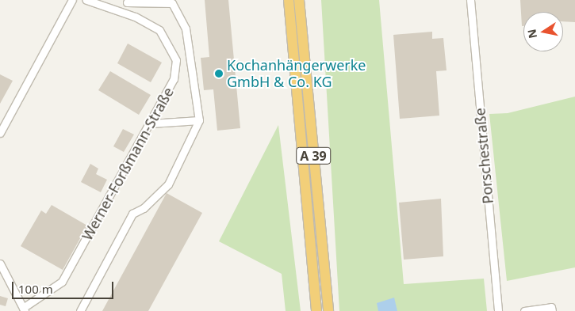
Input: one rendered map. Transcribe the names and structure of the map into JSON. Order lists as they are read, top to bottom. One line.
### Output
{"streets":{"highway":["A 39"],"street":["Porschestraße","Werner-Forßmann-Straße"]},"places":["Kochanhängerwerke GmbH & Co. KG"],"scale_bar":"100 m","north":"left"}
